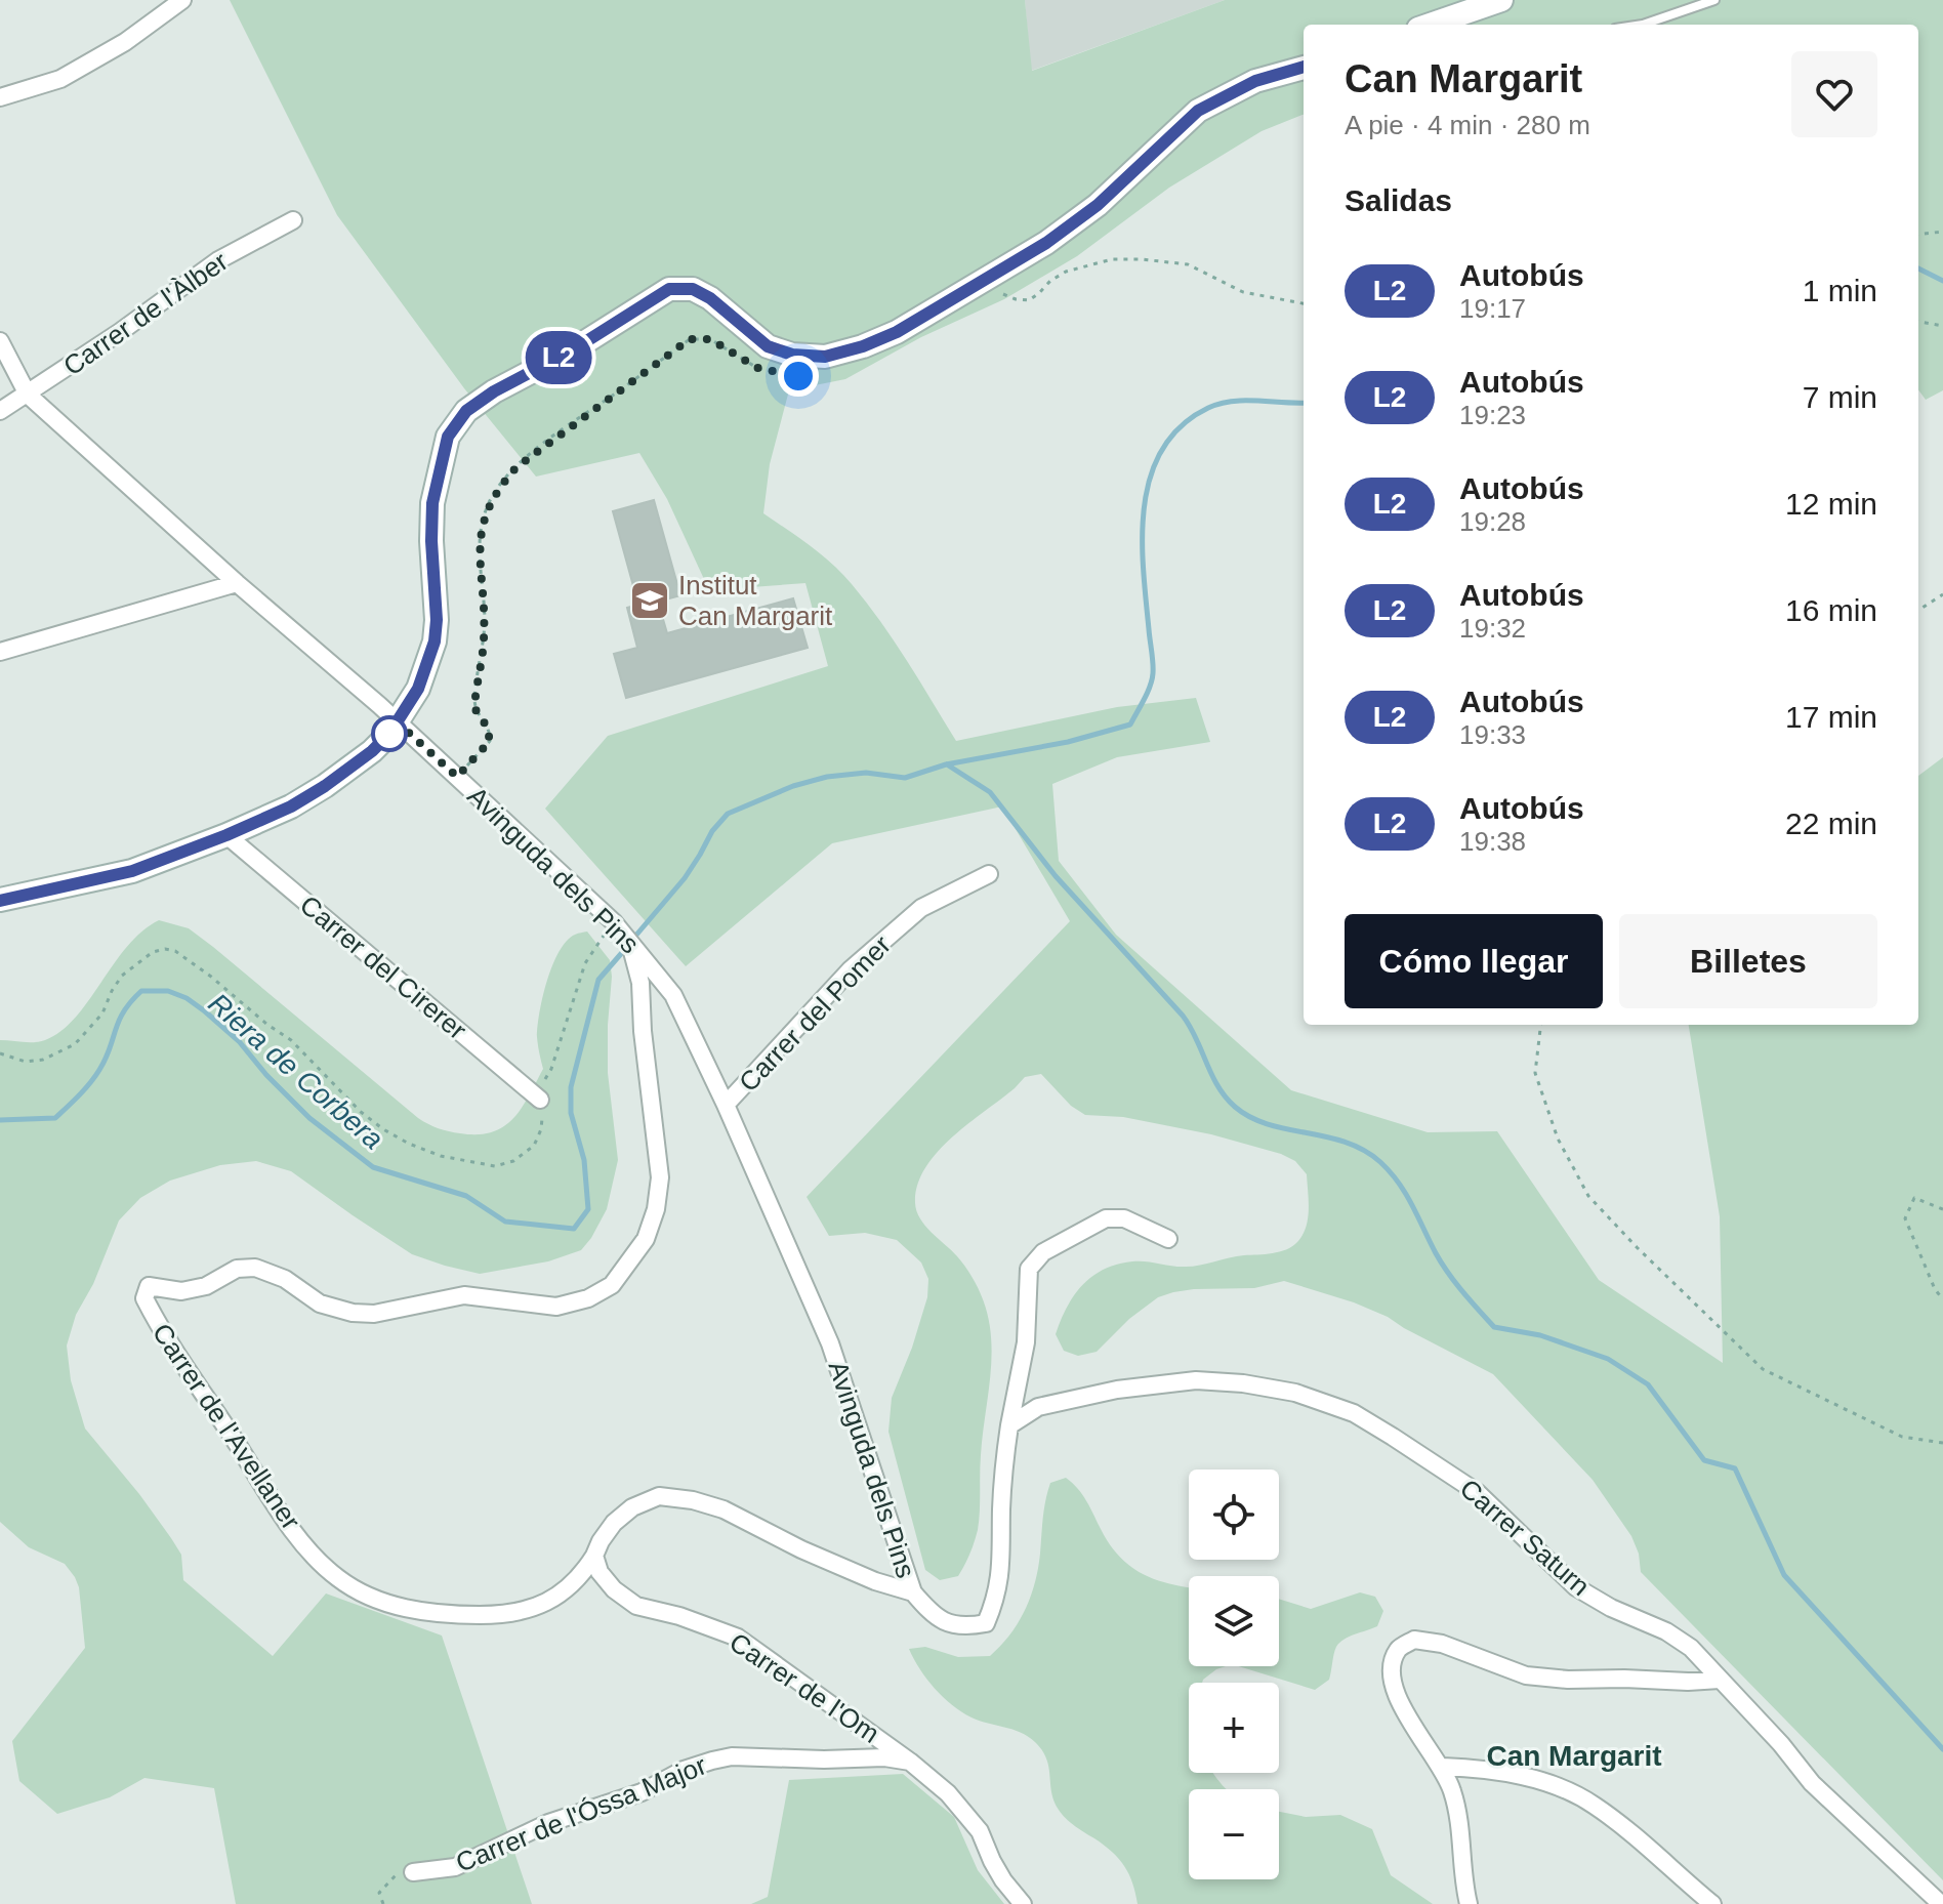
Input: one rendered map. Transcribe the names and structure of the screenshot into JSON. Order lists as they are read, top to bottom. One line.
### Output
{"streets":{"street":["Carrer de l'Àlber","Avinguda dels Pins","Carrer del Cirerer","Carrer del Pomer","Carrer de l'Avellaner","Carrer Saturn","Carrer de l'Om","Carrer de l'Óssa Major"]},"crossings":[["Carrer de l'Àlber","Avinguda dels Pins"],["Avinguda dels Pins","Carrer del Pomer"],["Avinguda dels Pins","Carrer de l'Avellaner"],["Carrer de l'Avellaner","Carrer de l'Om"],["Carrer de l'Om","Carrer de l'Óssa Major"]],"districts":["Can Margarit"],"water":["Riera de Corbera"],"places":{"school or university":["Institut Can Margarit"]},"lines":["bus line L2"],"page":{"on_map":"L2","heading":[["Can Margarit","A pie · 4 min · 280 m"],"Salidas"],"list":[{"mark":"L2","name":"Autobús","note":"19:17","value":"1 min"},{"mark":"L2","name":"Autobús","note":"19:23","value":"7 min"},{"mark":"L2","name":"Autobús","note":"19:28","value":"12 min"},{"mark":"L2","name":"Autobús","note":"19:32","value":"16 min"},{"mark":"L2","name":"Autobús","note":"19:33","value":"17 min"},{"mark":"L2","name":"Autobús","note":"19:38","value":"22 min"}],"buttons":["Cómo llegar","Billetes"],"map_buttons":["+","−"]}}
